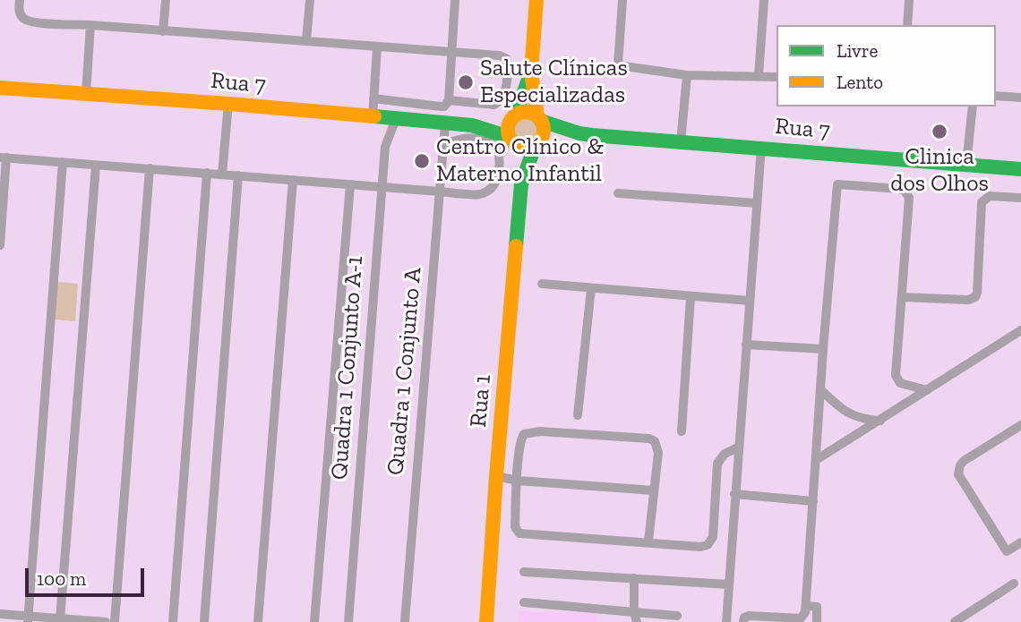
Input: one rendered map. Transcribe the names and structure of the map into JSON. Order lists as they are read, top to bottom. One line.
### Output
{"streets":{"main road":["Rua 7","Rua 1"],"street":["Quadra 1 Conjunto A-1","Quadra 1 Conjunto A"]},"crossings":[["Rua 7","Quadra 1 Conjunto A-1"],["Rua 7","Quadra 1 Conjunto A"],["Rua 7","Rua 1"]],"places":["Salute Clínicas Especializadas","Clinica dos Olhos","Centro Clínico & Materno Infantil"],"legend":["Livre","Lento"],"scale_bar":"100 m"}
